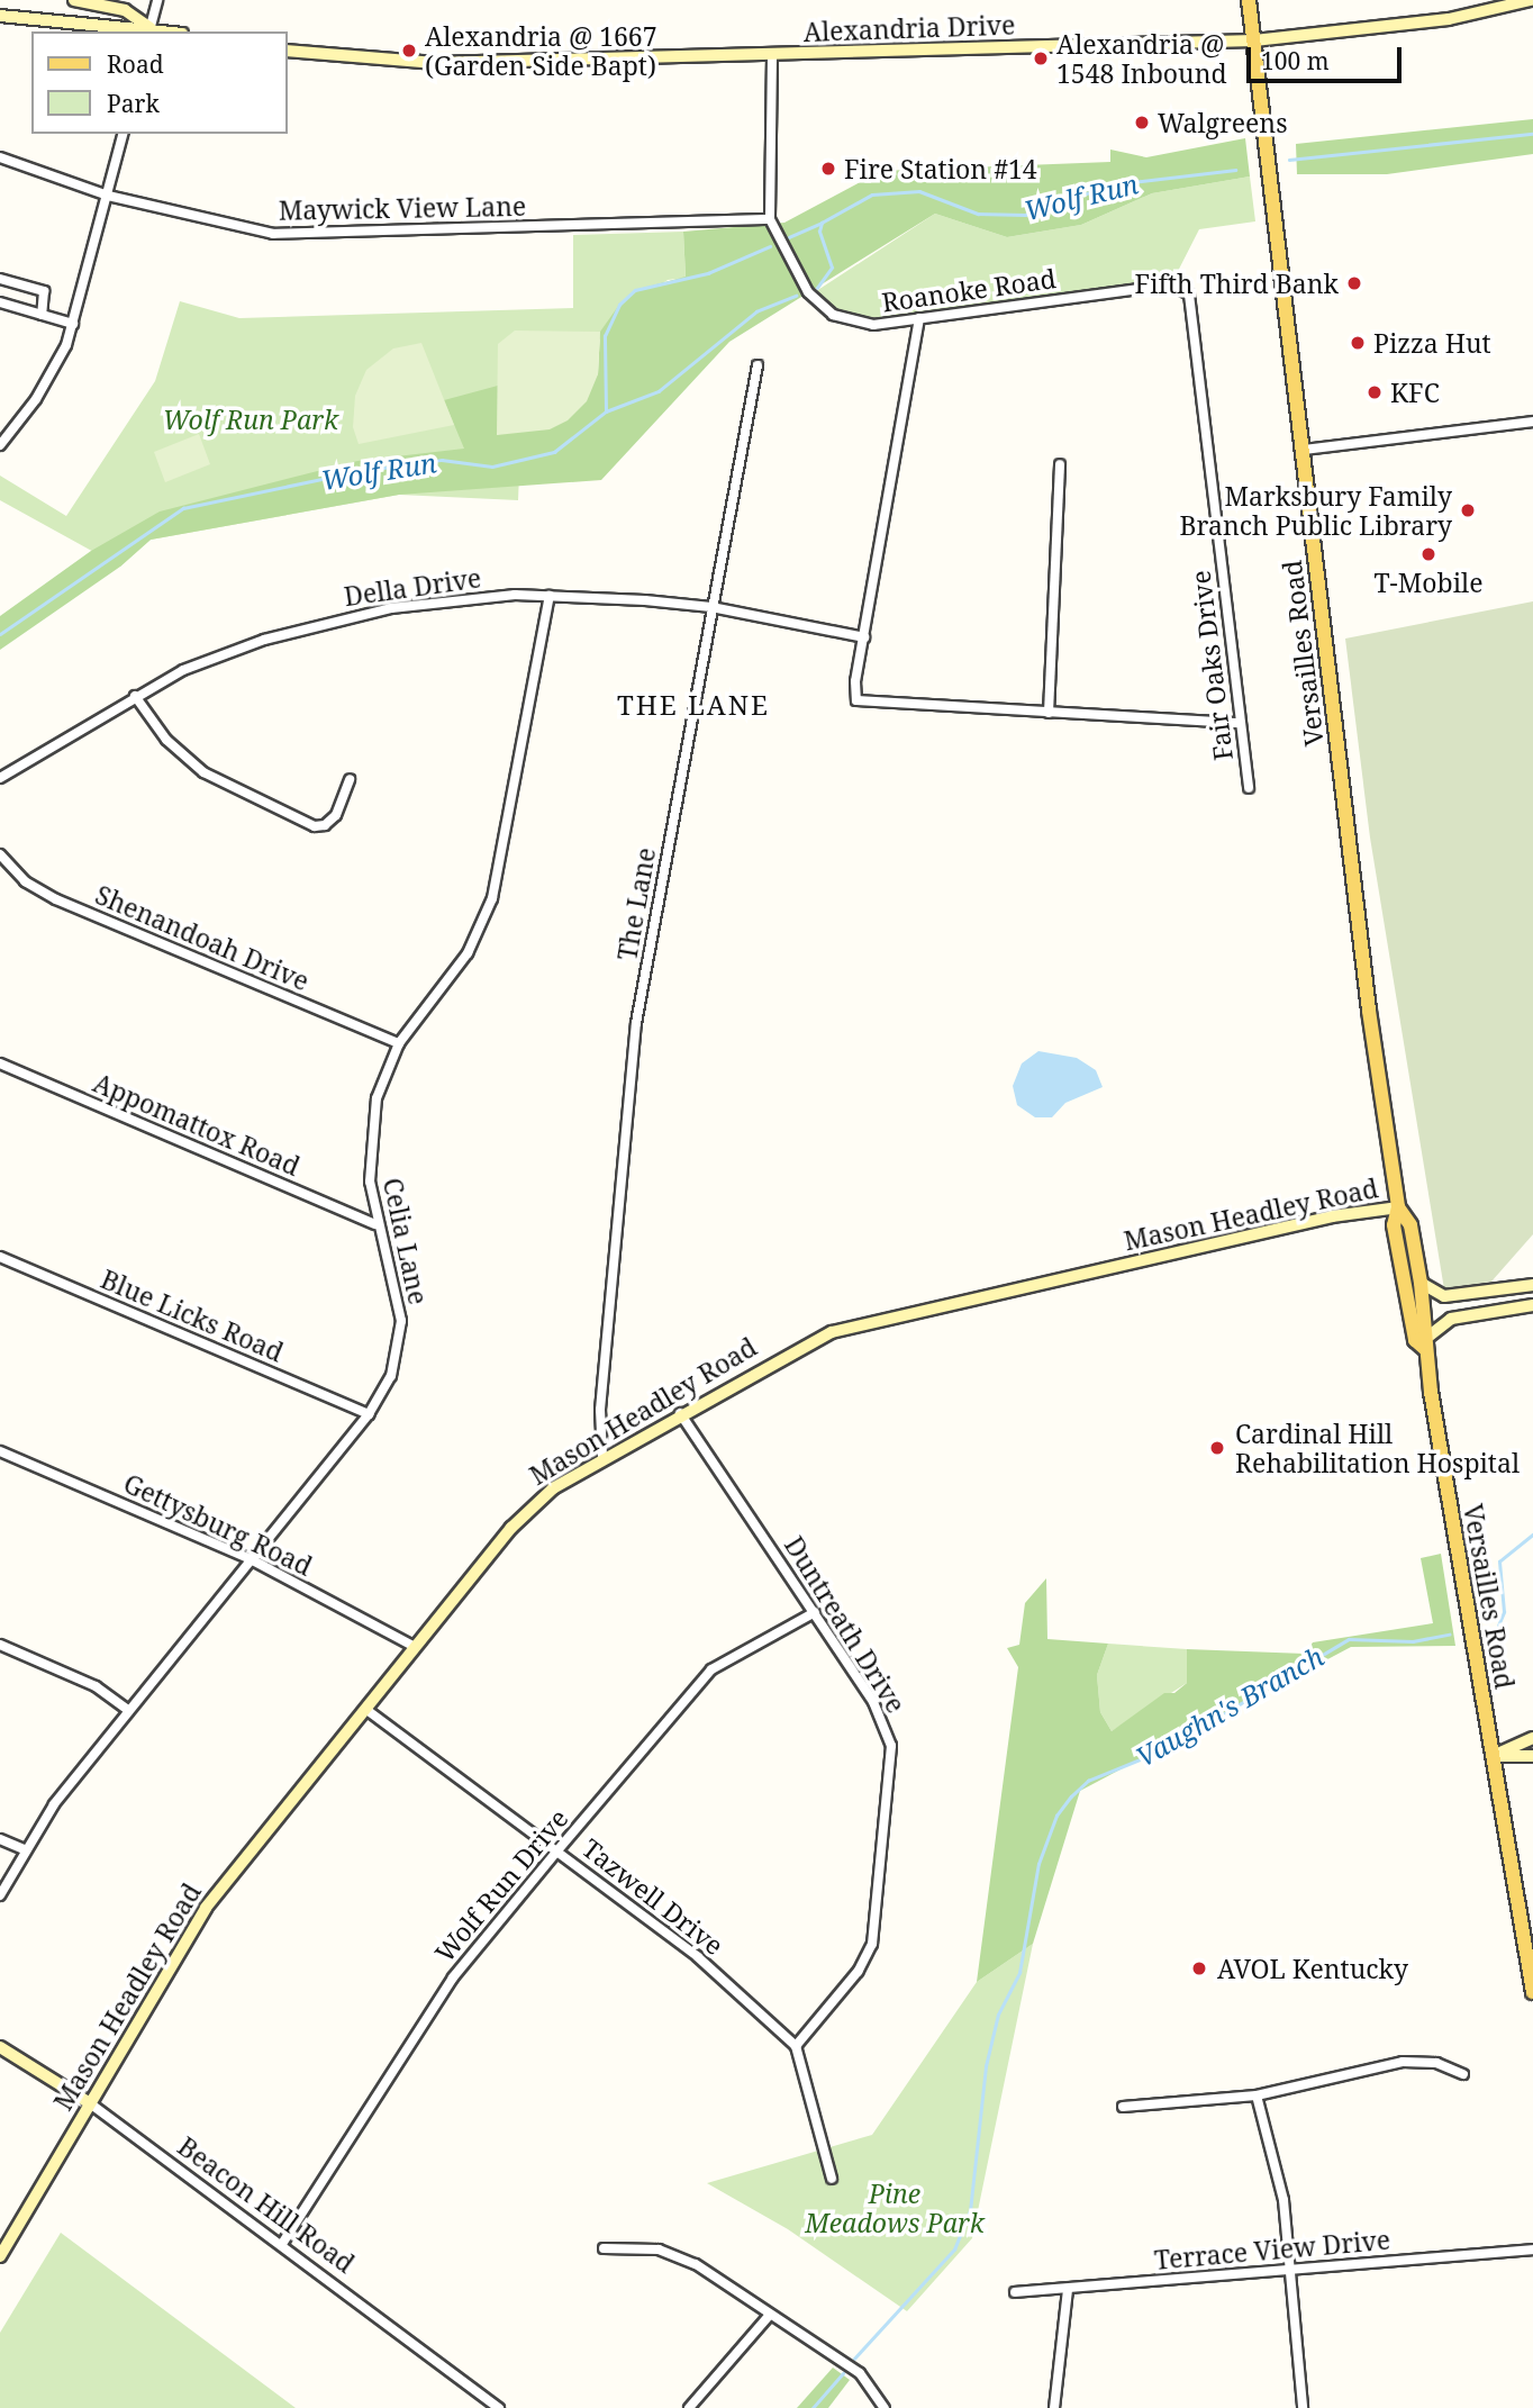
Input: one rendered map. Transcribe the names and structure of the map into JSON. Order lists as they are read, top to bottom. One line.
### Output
{"streets":{"main road":["Alexandria Drive","Versailles Road","Mason Headley Road","Beacon Hill Road"],"street":["Maywick View Lane","Roanoke Road","Della Drive","Fair Oaks Drive","The Lane","Shenandoah Drive","Appomattox Road","Celia Lane","Blue Licks Road","Gettysburg Road","Duntreath Drive","Wolf Run Drive","Tazwell Drive","Terrace View Drive"]},"crossings":[["Alexandria Drive","Roanoke Road"],["Alexandria Drive","Versailles Road"],["Maywick View Lane","Roanoke Road"],["Roanoke Road","Fair Oaks Drive"],["Della Drive","The Lane"],["Della Drive","Celia Lane"],["Versailles Road","Mason Headley Road"],["The Lane","Mason Headley Road"],["Shenandoah Drive","Celia Lane"],["Appomattox Road","Celia Lane"],["Mason Headley Road","Gettysburg Road"],["Mason Headley Road","Duntreath Drive"],["Mason Headley Road","Tazwell Drive"],["Mason Headley Road","Beacon Hill Road"],["Celia Lane","Blue Licks Road"],["Celia Lane","Gettysburg Road"],["Duntreath Drive","Wolf Run Drive"],["Duntreath Drive","Tazwell Drive"],["Wolf Run Drive","Tazwell Drive"],["Wolf Run Drive","Beacon Hill Road"]],"districts":["THE LANE"],"water":["Wolf Run","Vaughn's Branch"],"parks":["Wolf Run Park","Pine Meadows Park"],"places":["Alexandria @ 1667 (Garden Side Bapt)","Alexandria @ 1548 Inbound","Walgreens","Fire Station #14","Fifth Third Bank","Pizza Hut","KFC","Marksbury Family Branch Public Library","T-Mobile","Cardinal Hill Rehabilitation Hospital","AVOL Kentucky"],"legend":["Road","Park"],"scale_bar":"100 m"}
